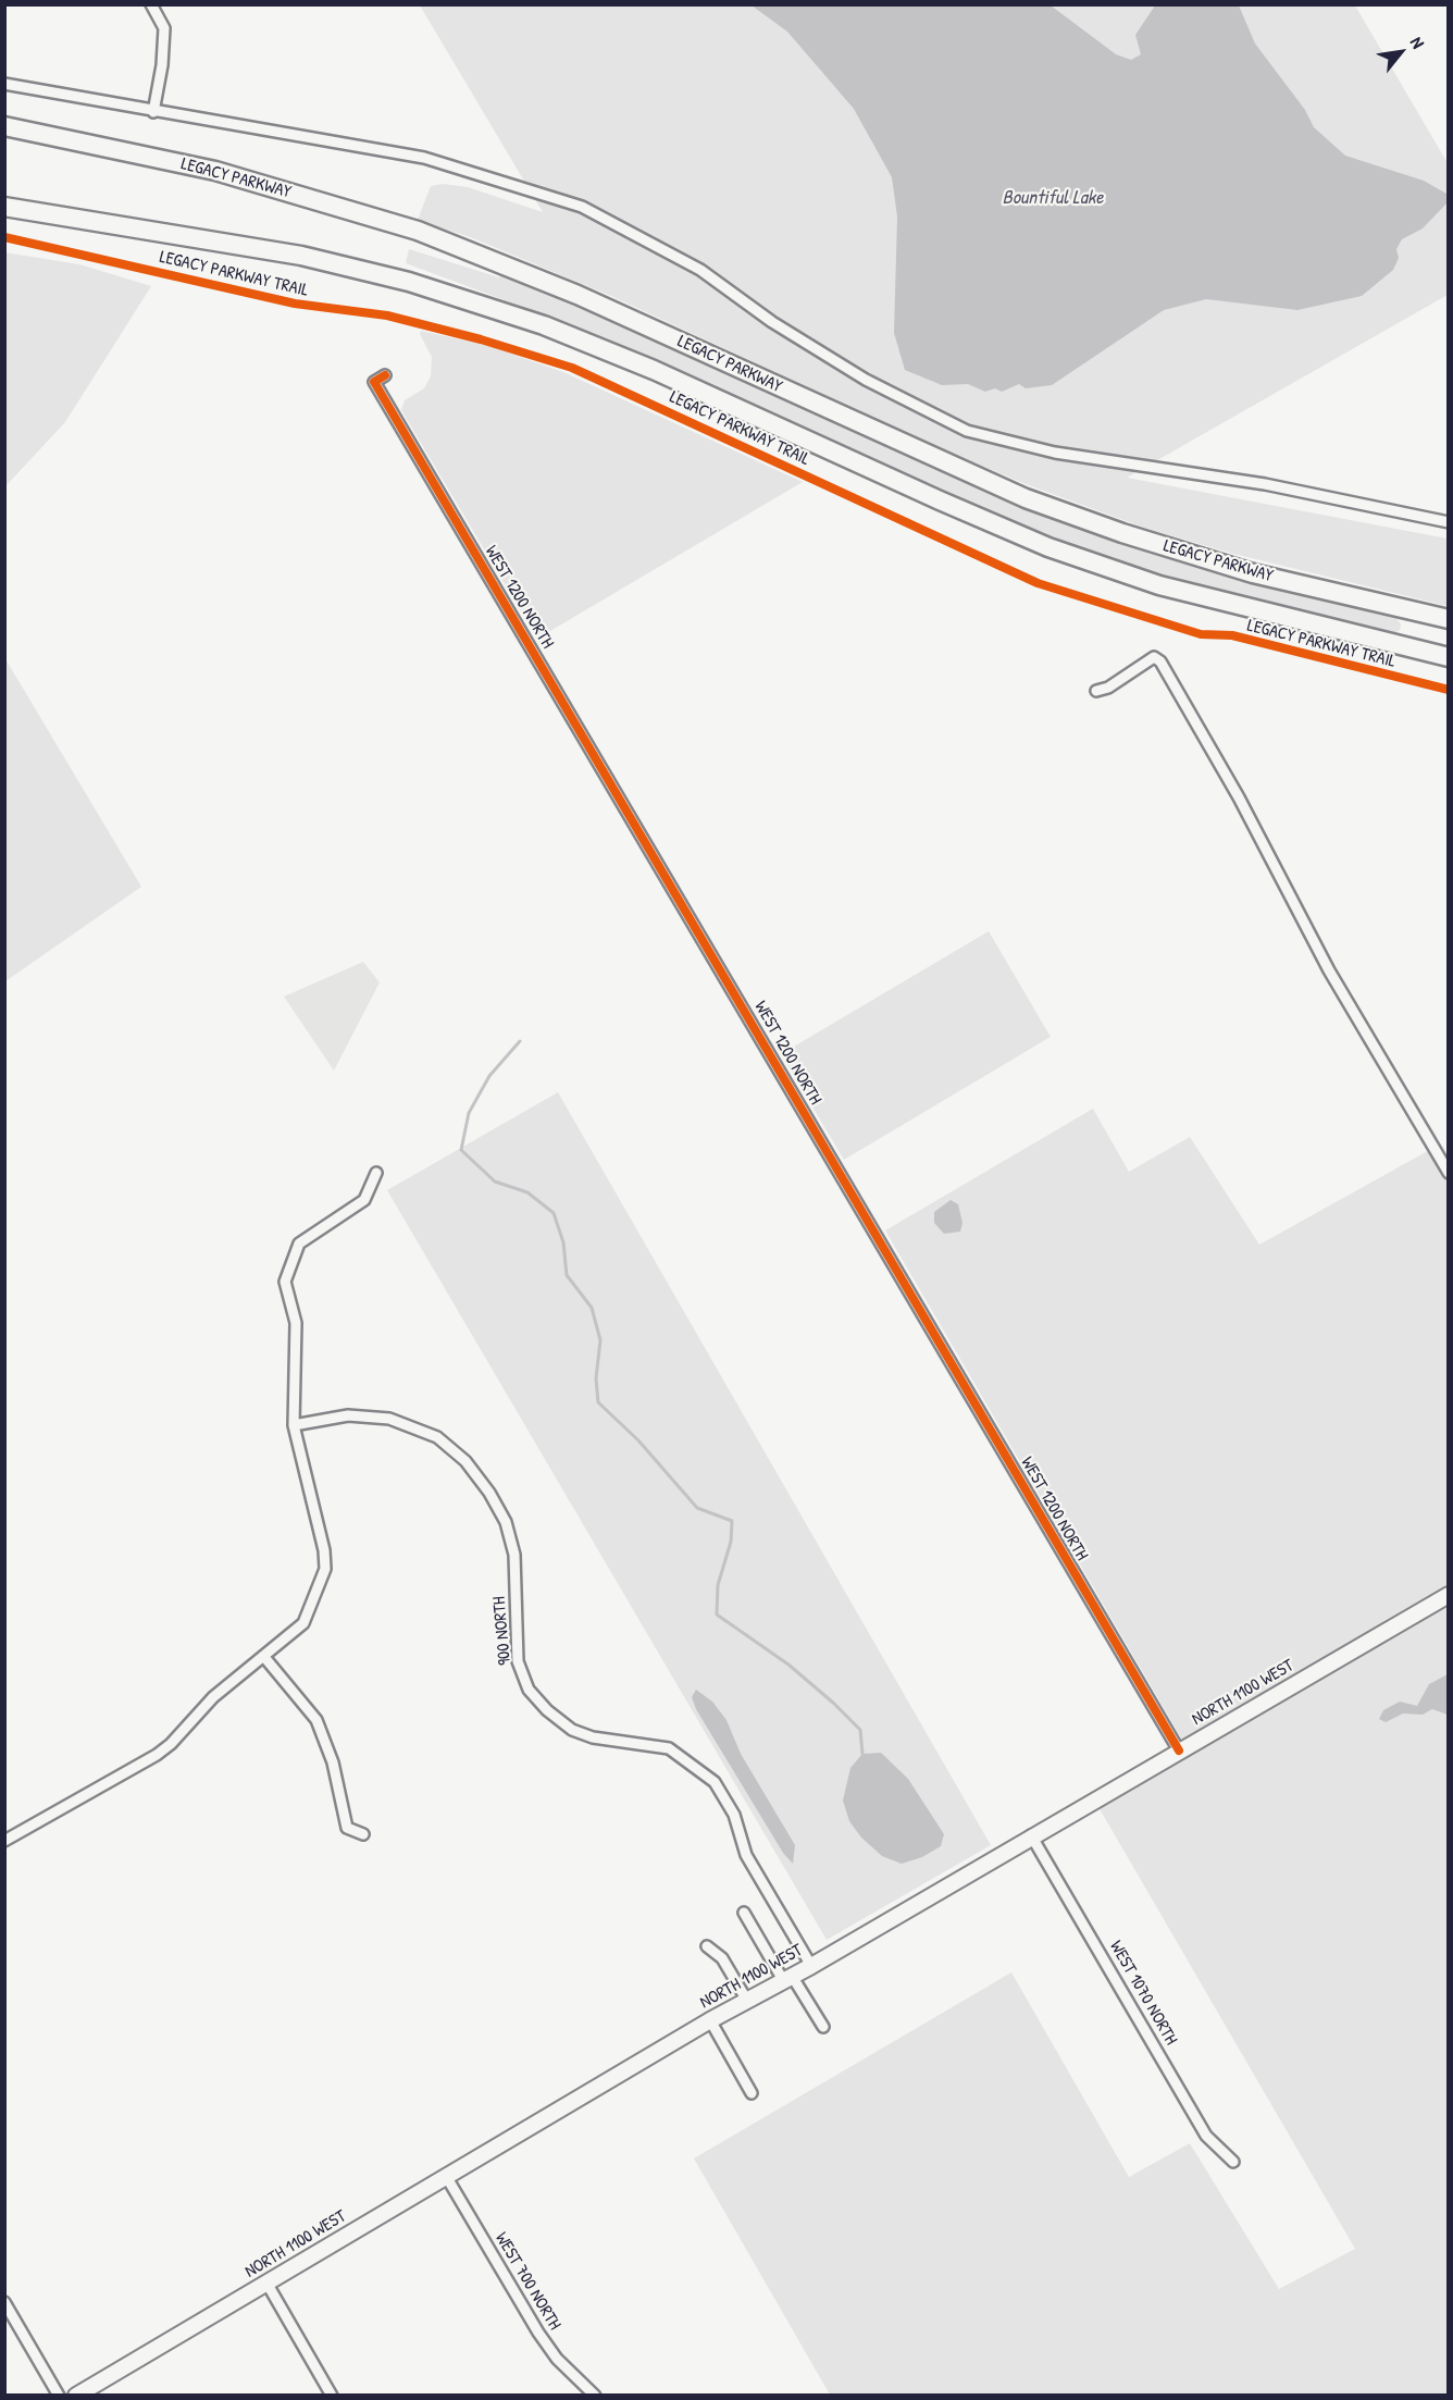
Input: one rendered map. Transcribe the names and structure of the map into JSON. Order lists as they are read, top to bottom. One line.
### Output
{"streets":{"highway":["LEGACY PARKWAY"],"street":["WEST 1200 NORTH","900 NORTH","NORTH 1100 WEST","WEST 1070 NORTH","WEST 700 NORTH"],"cycle path":["LEGACY PARKWAY TRAIL"]},"crossings":[["WEST 1200 NORTH","NORTH 1100 WEST"],["900 NORTH","NORTH 1100 WEST"],["NORTH 1100 WEST","WEST 1070 NORTH"],["NORTH 1100 WEST","WEST 700 NORTH"]],"water":["Bountiful Lake"],"north":"top right"}
